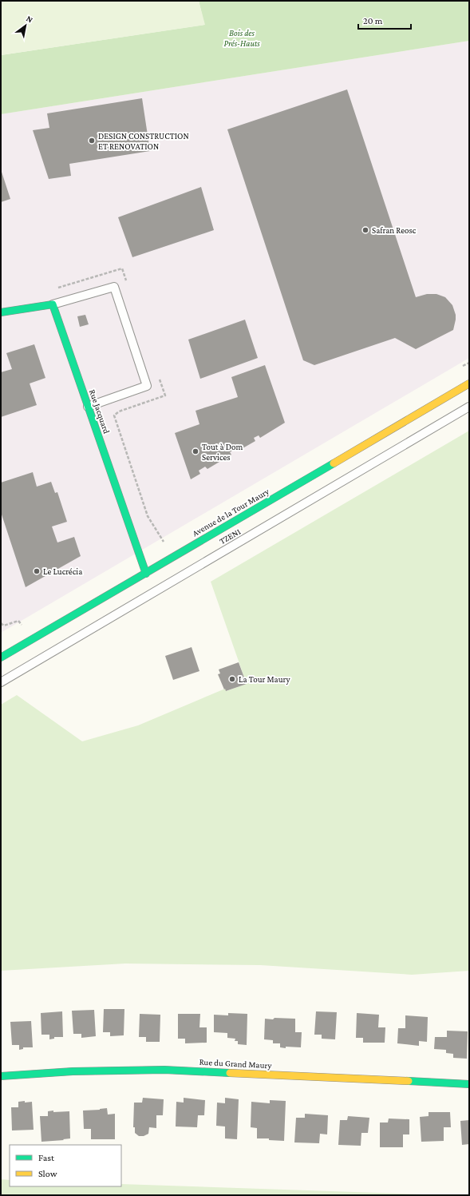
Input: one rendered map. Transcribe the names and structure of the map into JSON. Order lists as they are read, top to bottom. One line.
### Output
{"streets":{"street":["Rue Jacquard","Avenue de la Tour Maury","Rue du Grand Maury"],"lane":["TZEN1"]},"crossings":[["Rue Jacquard","Avenue de la Tour Maury"]],"parks":["Bois des Prés-Hauts"],"places":["DESIGN CONSTRUCTION ET RENOVATION","Safran Reosc","Tout à Dom Services","Le Lucrécia","La Tour Maury"],"legend":["Fast","Slow"],"scale_bar":"20 m","north":"top right"}
